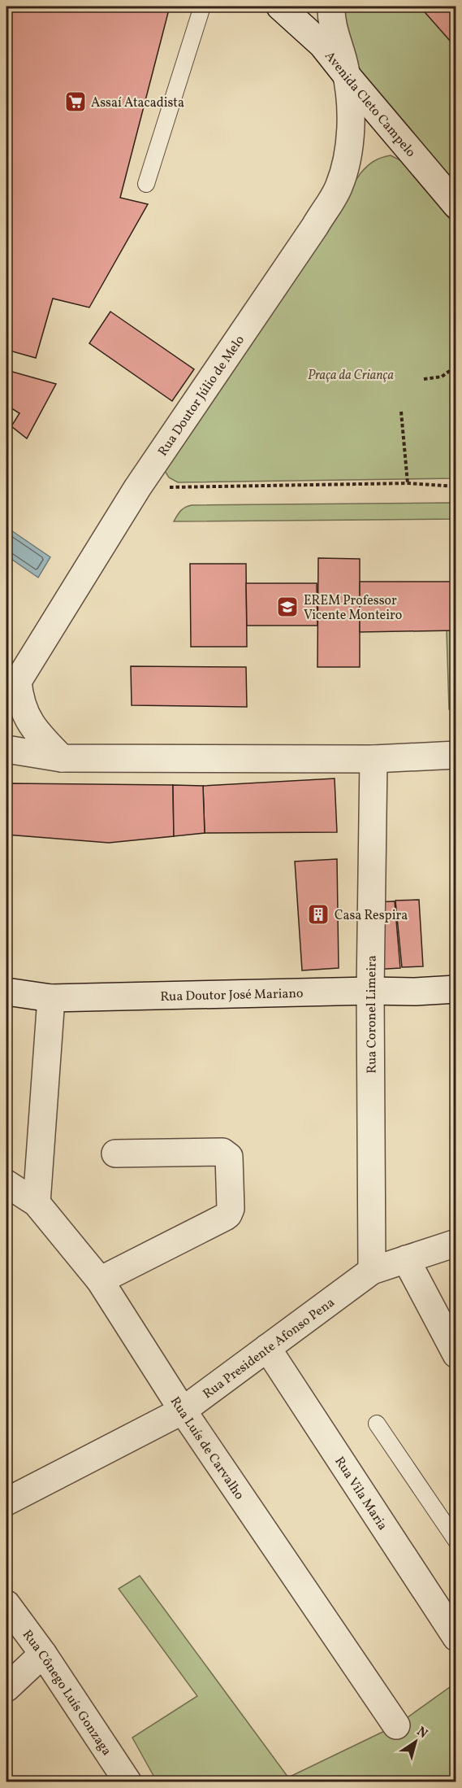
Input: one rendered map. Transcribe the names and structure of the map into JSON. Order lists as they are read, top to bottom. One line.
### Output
{"streets":{"street":["Avenida Cleto Campelo","Rua Doutor Júlio de Melo","Rua Doutor José Mariano","Rua Coronel Limeira","Rua Presidente Afonso Pena","Rua Luís de Carvalho","Rua Vila Maria","Rua Cônego Luís Gonzaga"]},"crossings":[["Avenida Cleto Campelo","Rua Doutor Júlio de Melo"],["Rua Doutor José Mariano","Rua Coronel Limeira"],["Rua Coronel Limeira","Rua Presidente Afonso Pena"],["Rua Presidente Afonso Pena","Rua Luís de Carvalho"],["Rua Presidente Afonso Pena","Rua Vila Maria"]],"parks":["Praça da Criança"],"places":{"supermarket":["Assaí Atacadista"],"school or university":["EREM Professor Vicente Monteiro"],"building":["Casa Respira"]},"north":"top right"}
